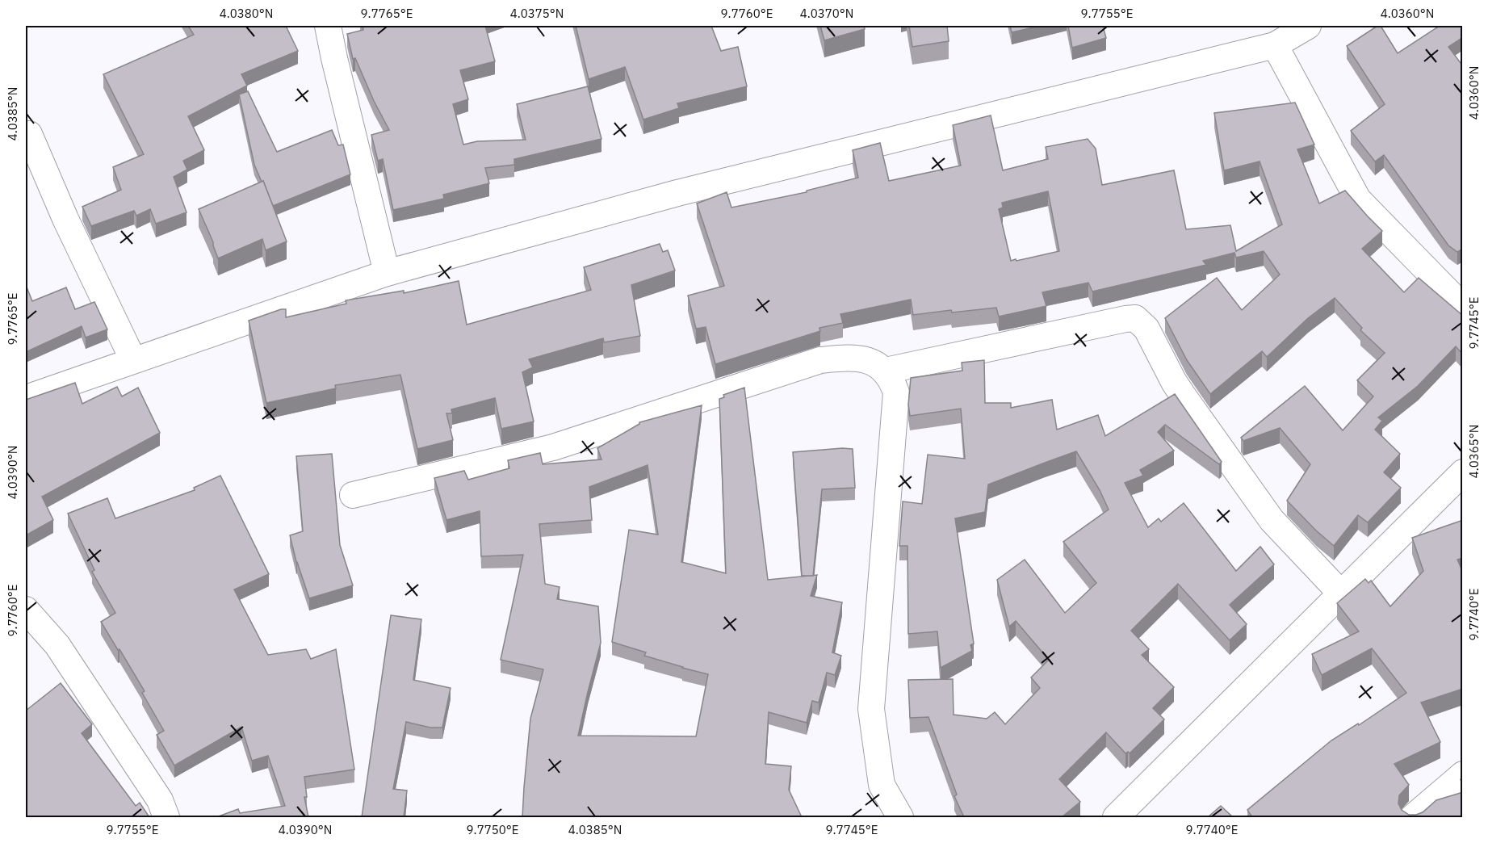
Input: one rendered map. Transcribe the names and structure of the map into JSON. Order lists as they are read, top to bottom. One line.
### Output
{"coordinates":["4.0380°N","9.7765°E","4.0375°N","9.7760°E","4.0370°N","9.7755°E","4.0360°N","4.0385°N","9.7745°E","4.0365°N","4.0390°N","9.7740°E","9.7750°E"]}
